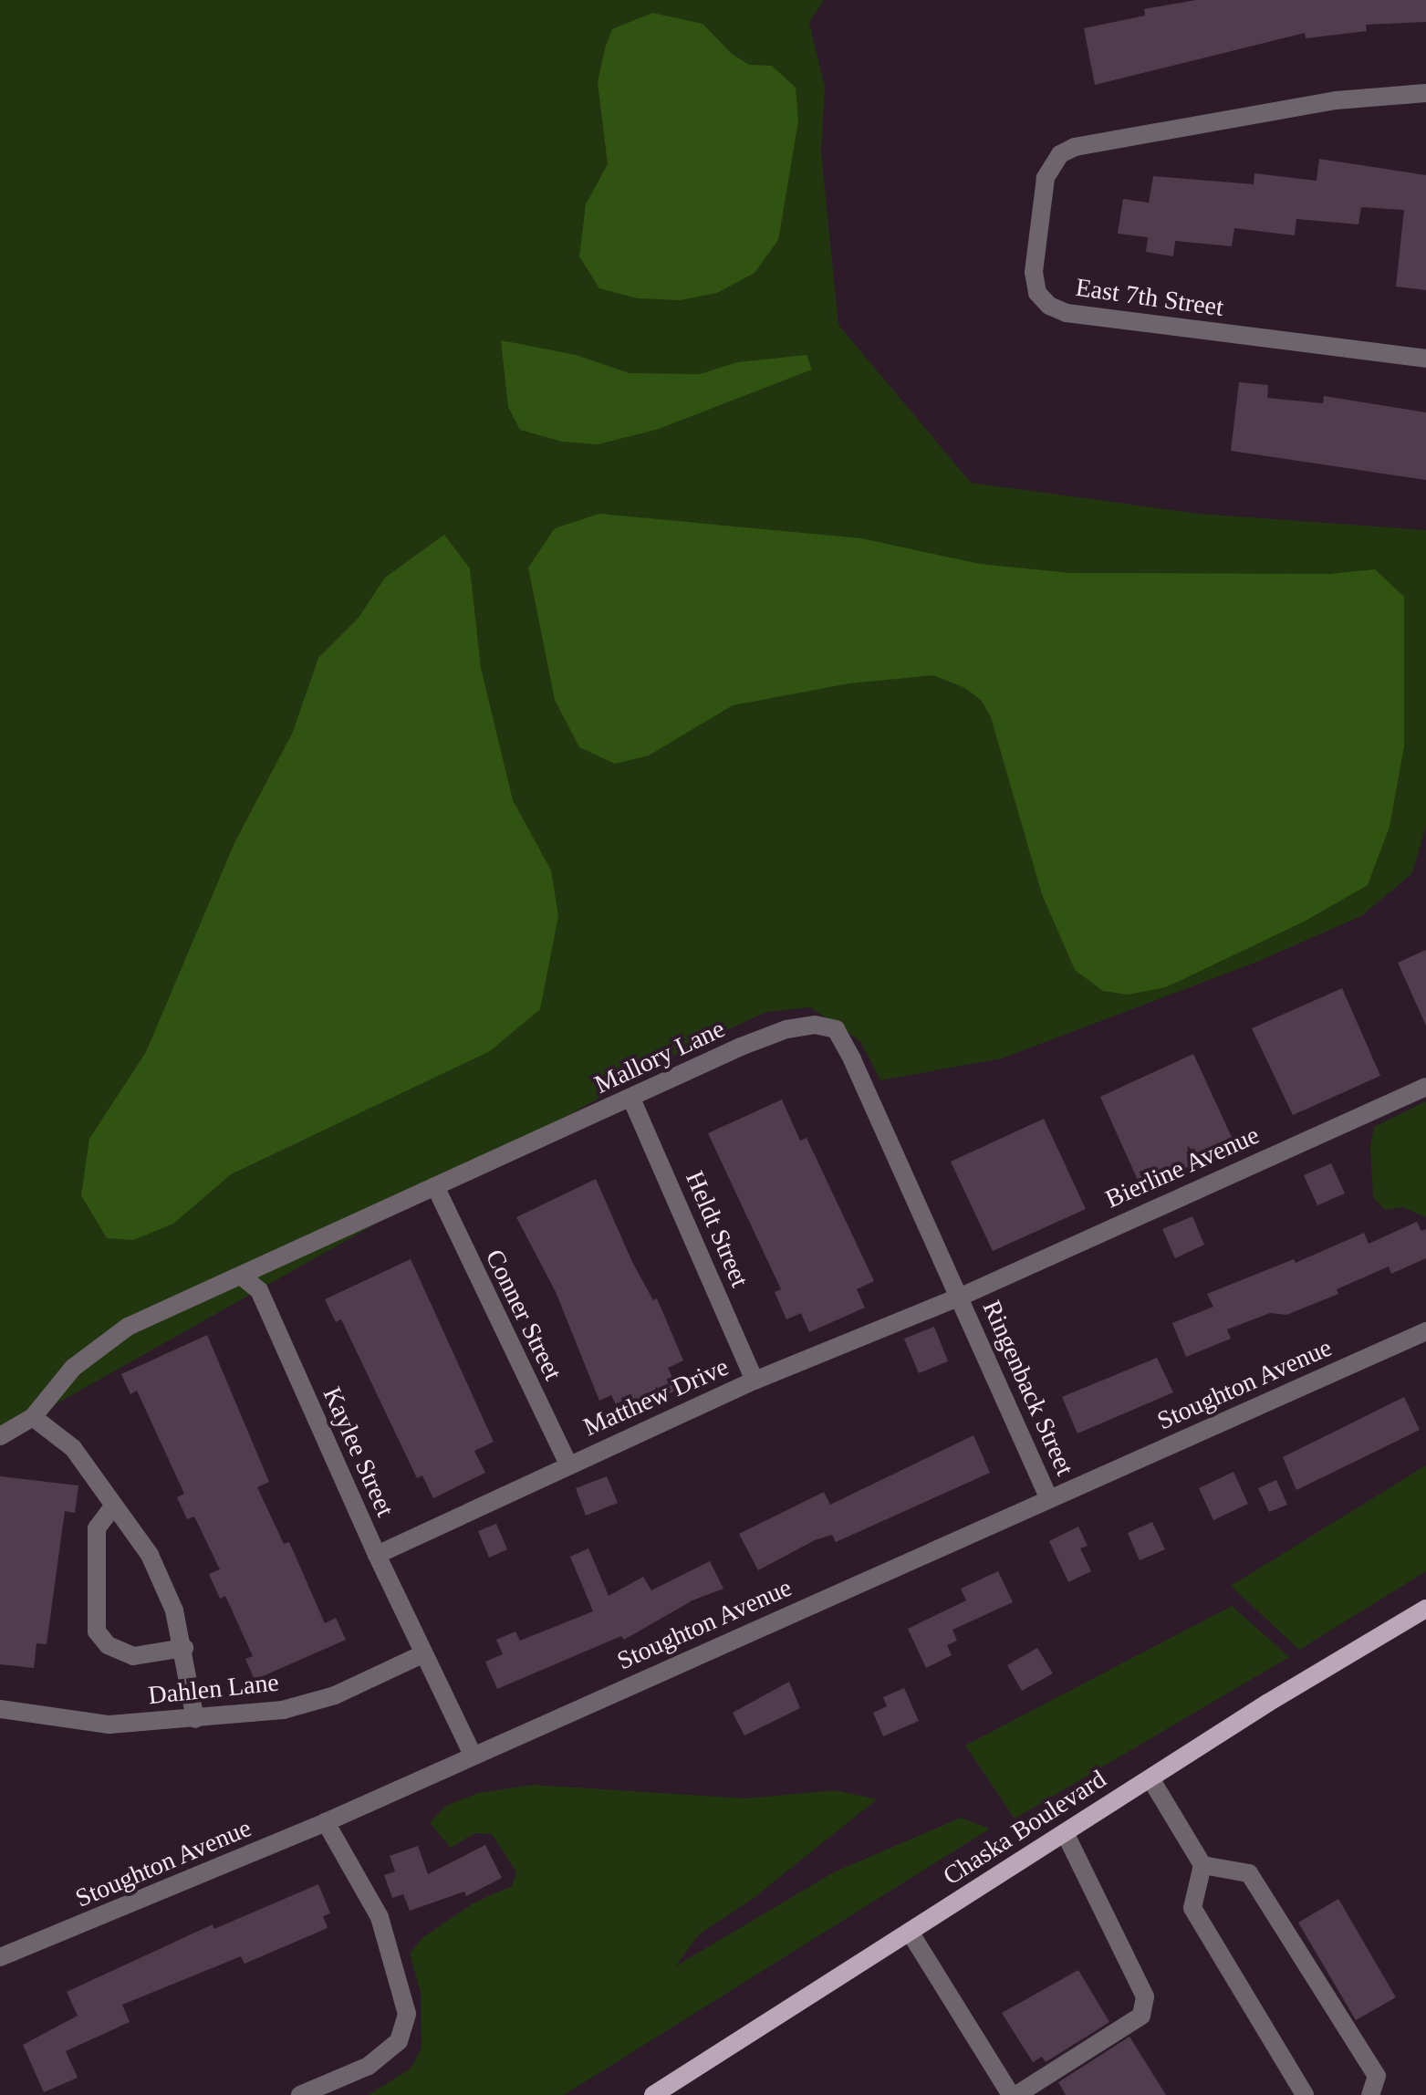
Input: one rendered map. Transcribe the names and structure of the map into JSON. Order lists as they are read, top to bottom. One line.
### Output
{"streets":{"main road":["Chaska Boulevard"],"street":["East 7th Street","Mallory Lane","Bierline Avenue","Heldt Street","Conner Street","Stoughton Avenue","Ringenback Street","Matthew Drive","Kaylee Street","Dahlen Lane"]},"crossings":[["Mallory Lane","Bierline Avenue"],["Mallory Lane","Heldt Street"],["Mallory Lane","Conner Street"],["Mallory Lane","Ringenback Street"],["Mallory Lane","Matthew Drive"],["Mallory Lane","Kaylee Street"],["Bierline Avenue","Ringenback Street"],["Bierline Avenue","Matthew Drive"],["Heldt Street","Matthew Drive"],["Conner Street","Matthew Drive"],["Stoughton Avenue","Ringenback Street"],["Stoughton Avenue","Kaylee Street"],["Ringenback Street","Matthew Drive"],["Matthew Drive","Kaylee Street"],["Kaylee Street","Dahlen Lane"]]}
